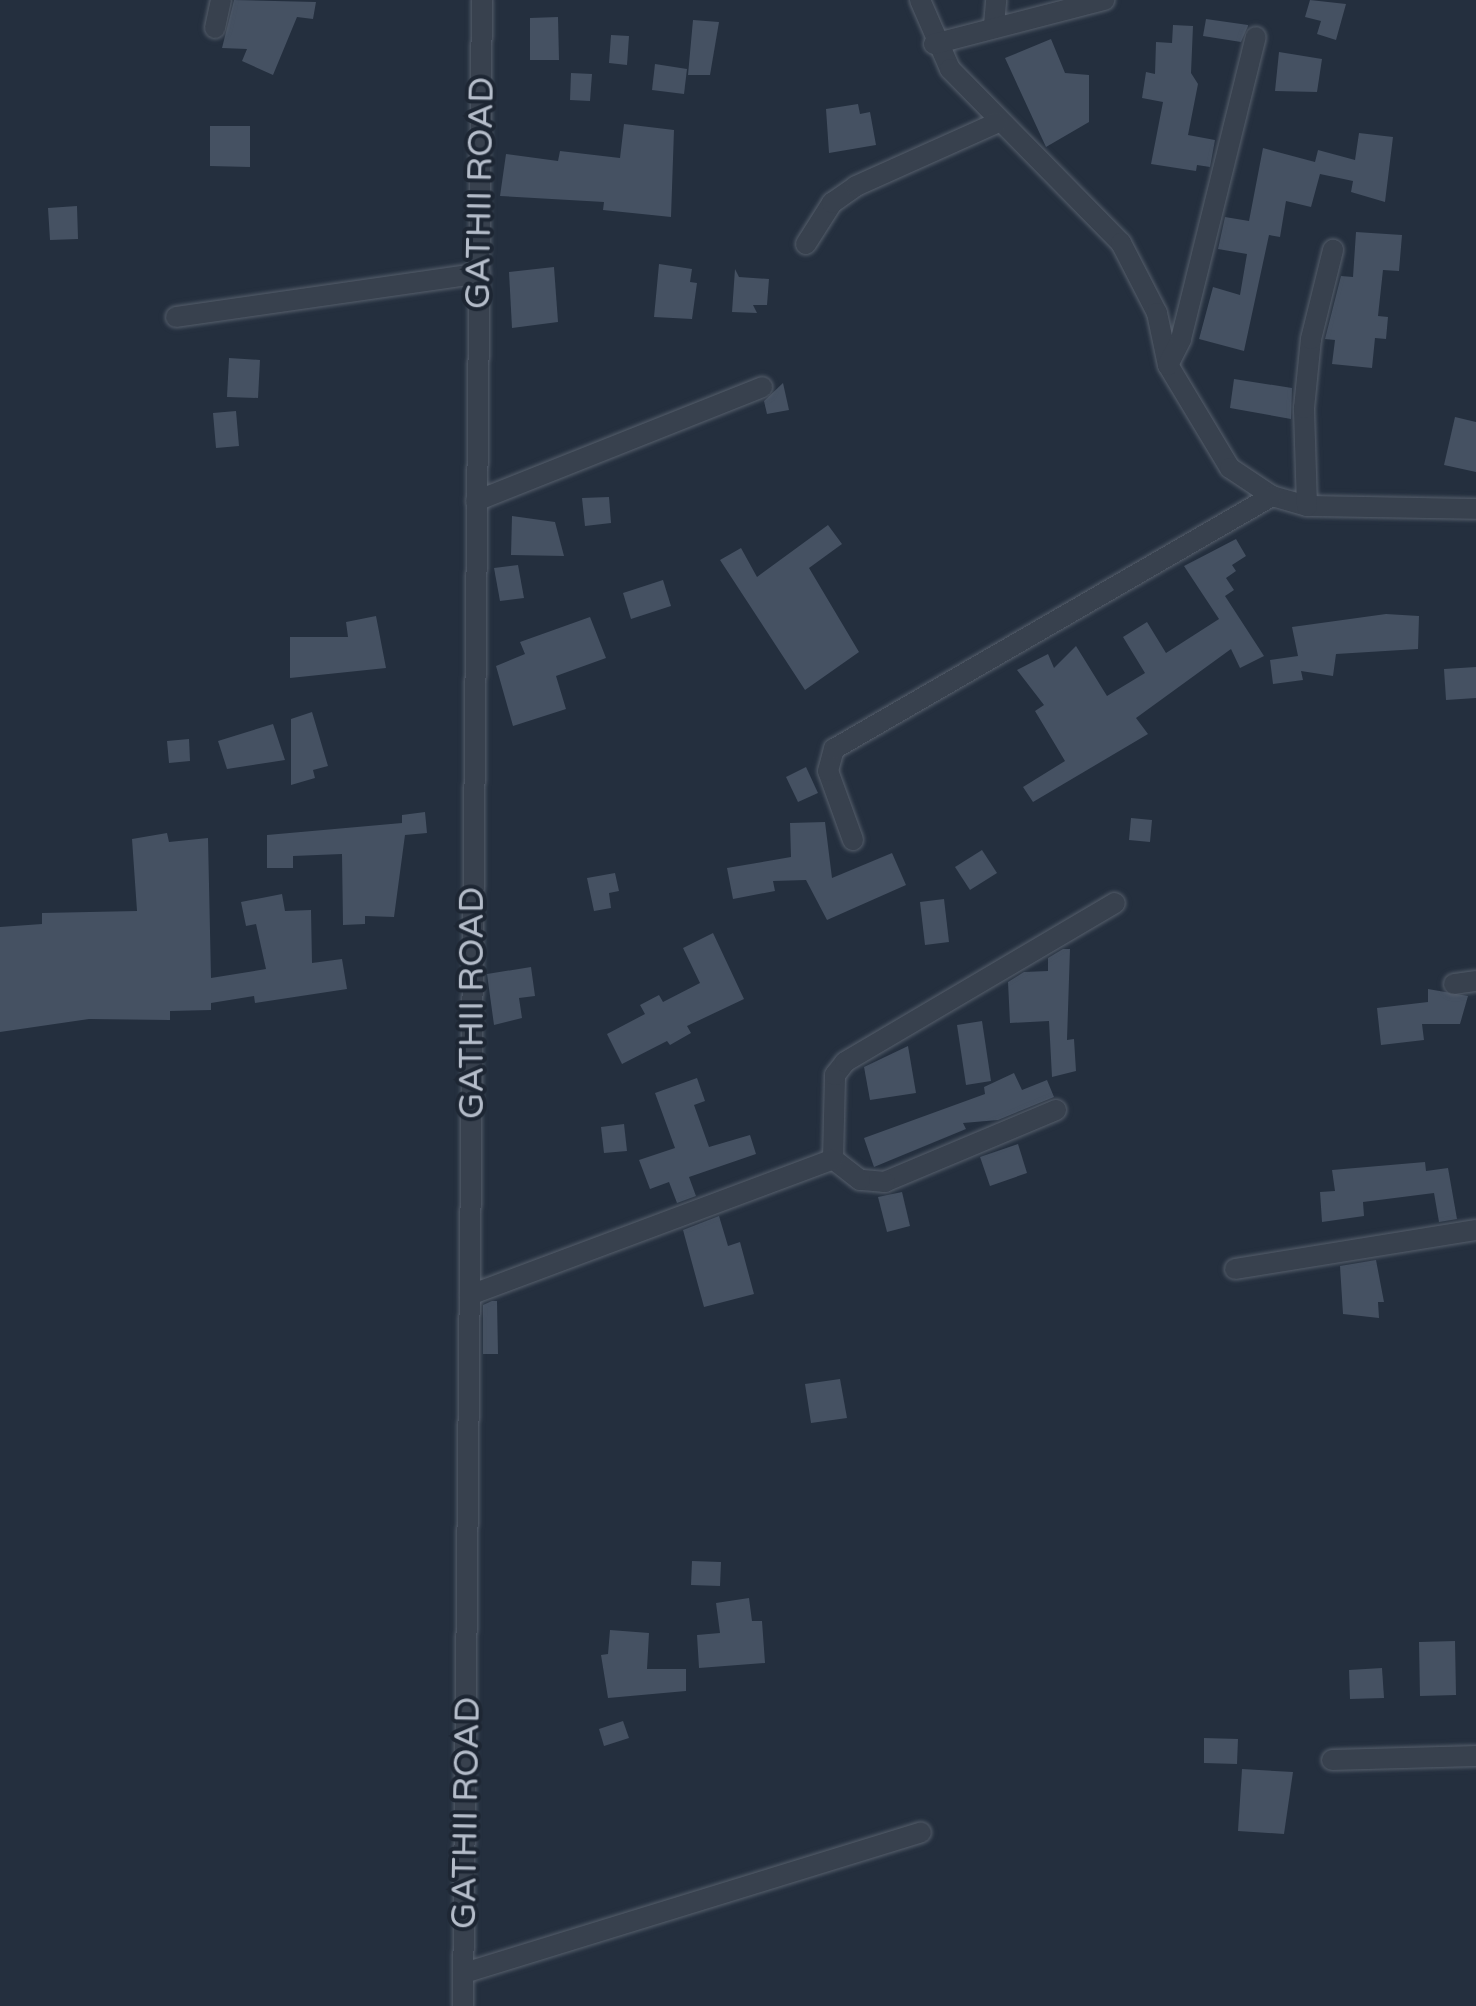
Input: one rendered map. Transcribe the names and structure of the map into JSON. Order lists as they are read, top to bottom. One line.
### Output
{"streets":{"street":["GATHII ROAD"]}}
